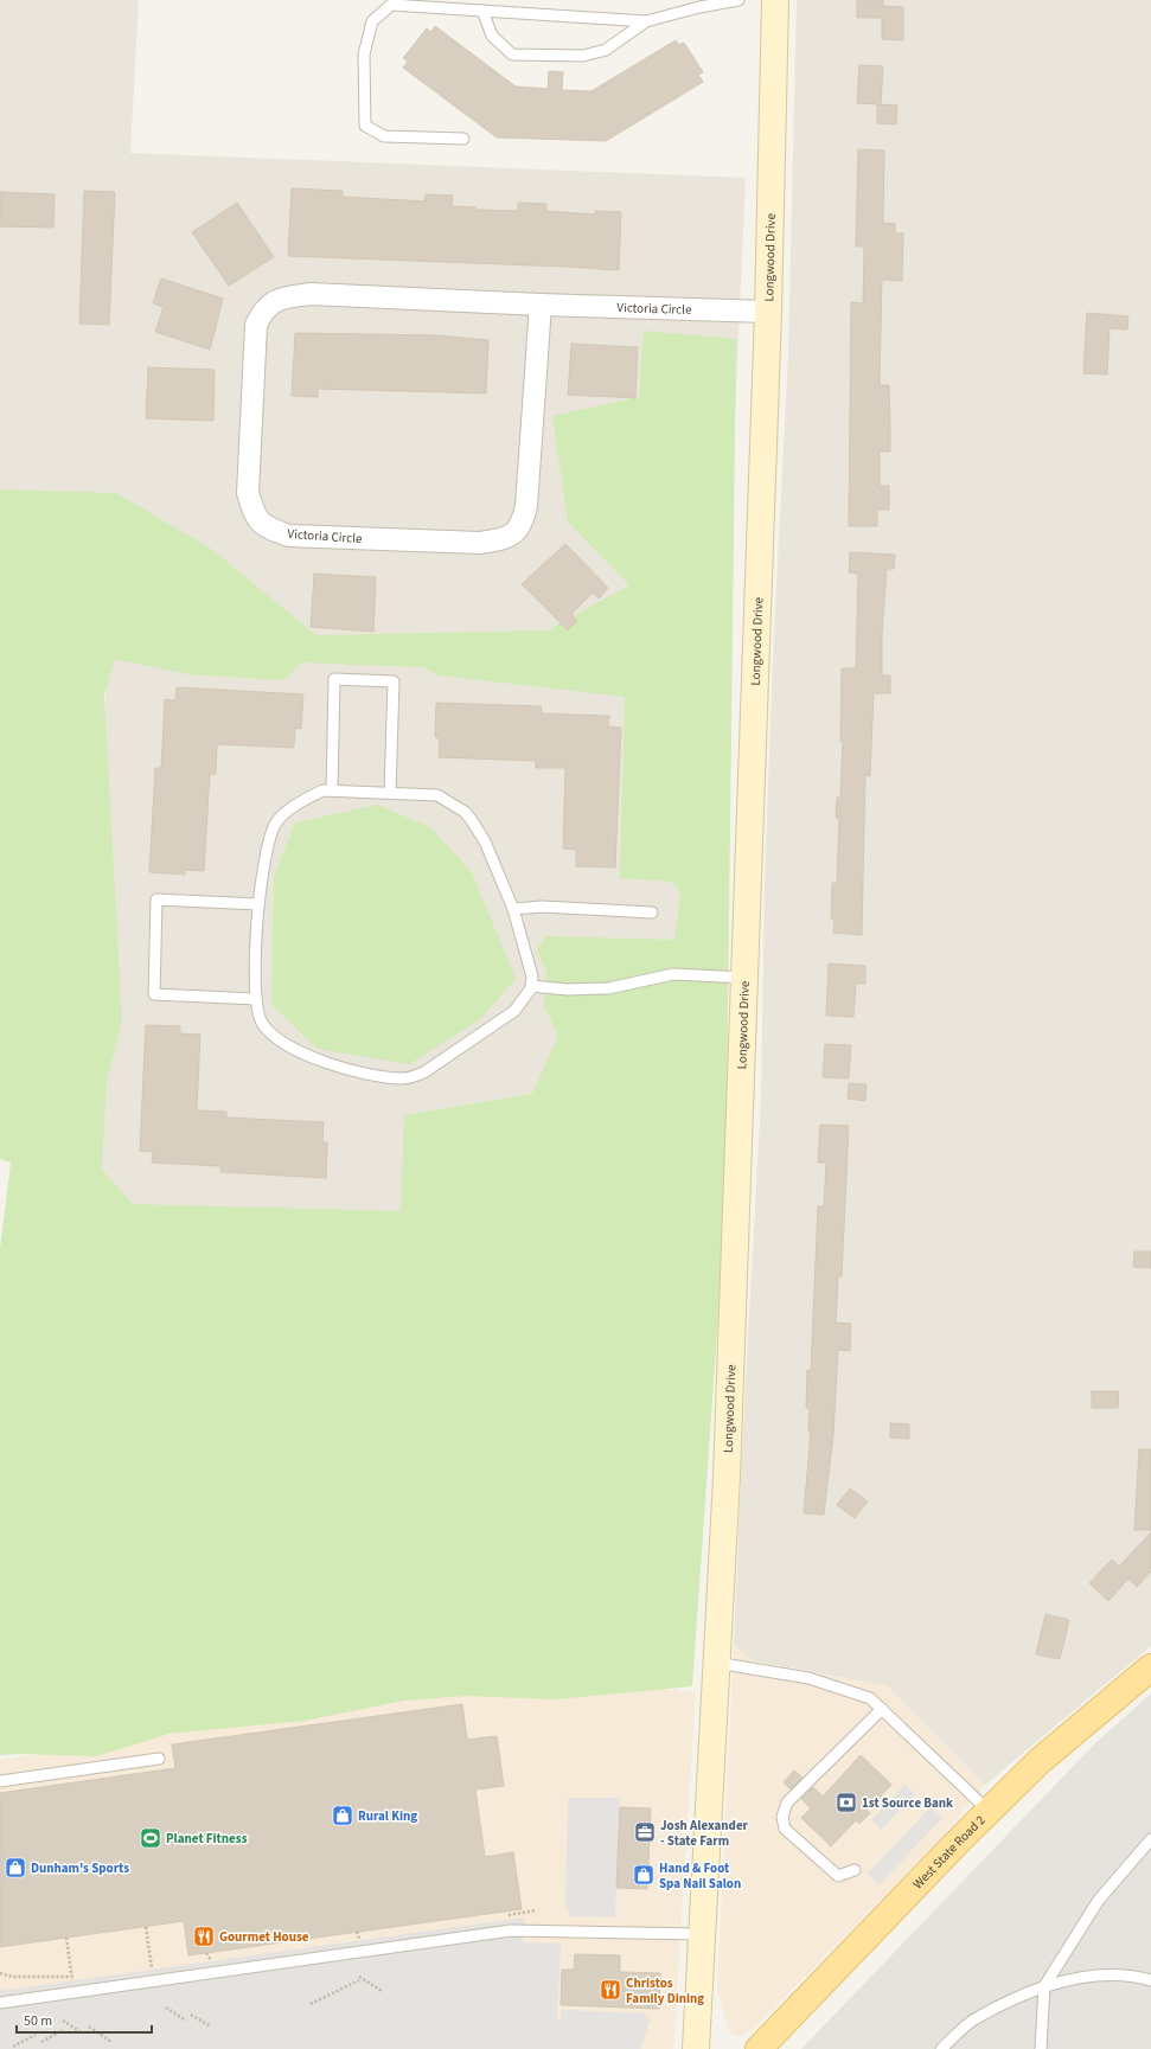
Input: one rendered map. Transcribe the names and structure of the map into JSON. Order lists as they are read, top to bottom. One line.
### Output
{"streets":{"main road":["Longwood Drive","West State Road 2"],"street":["Victoria Circle"]},"crossings":[["Longwood Drive","Victoria Circle"]],"places":{"bank":["1st Source Bank"],"shop":["Rural King","Dunham's Sports","Hand & Foot Spa Nail Salon"],"office":["Josh Alexander - State Farm"],"sports":["Planet Fitness"],"restaurant":["Gourmet House","Christos Family Dining"]},"scale_bar":"50 m"}
